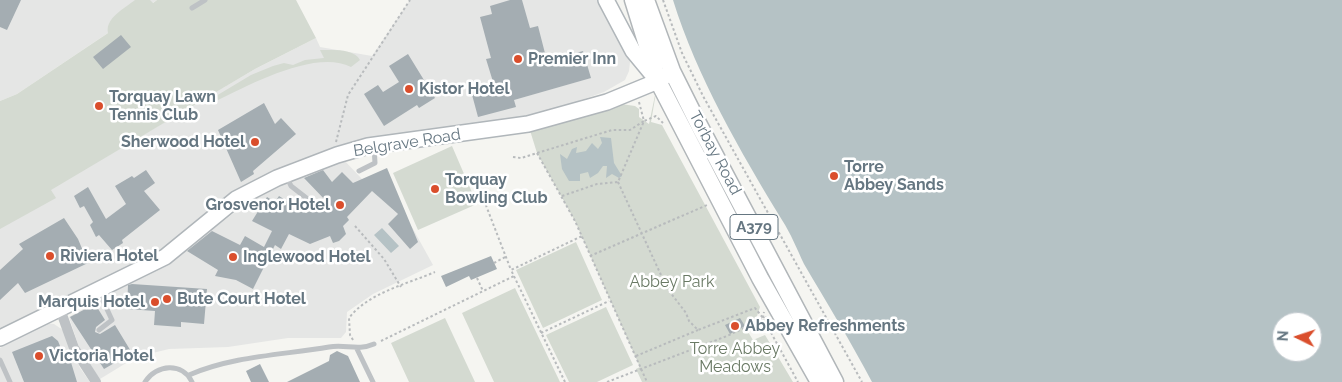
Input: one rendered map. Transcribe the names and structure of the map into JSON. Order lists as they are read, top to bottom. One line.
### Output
{"streets":{"main road":["Torbay Road","A379"],"street":["Belgrave Road"]},"crossings":[["Belgrave Road","Torbay Road"]],"parks":["Abbey Park","Torre Abbey Meadows"],"places":["Premier Inn","Kistor Hotel","Torquay Lawn Tennis Club","Sherwood Hotel","Torre Abbey Sands","Torquay Bowling Club","Grosvenor Hotel","Riviera Hotel","Inglewood Hotel","Bute Court Hotel","Marquis Hotel","Abbey Refreshments","Victoria Hotel"],"north":"left"}
